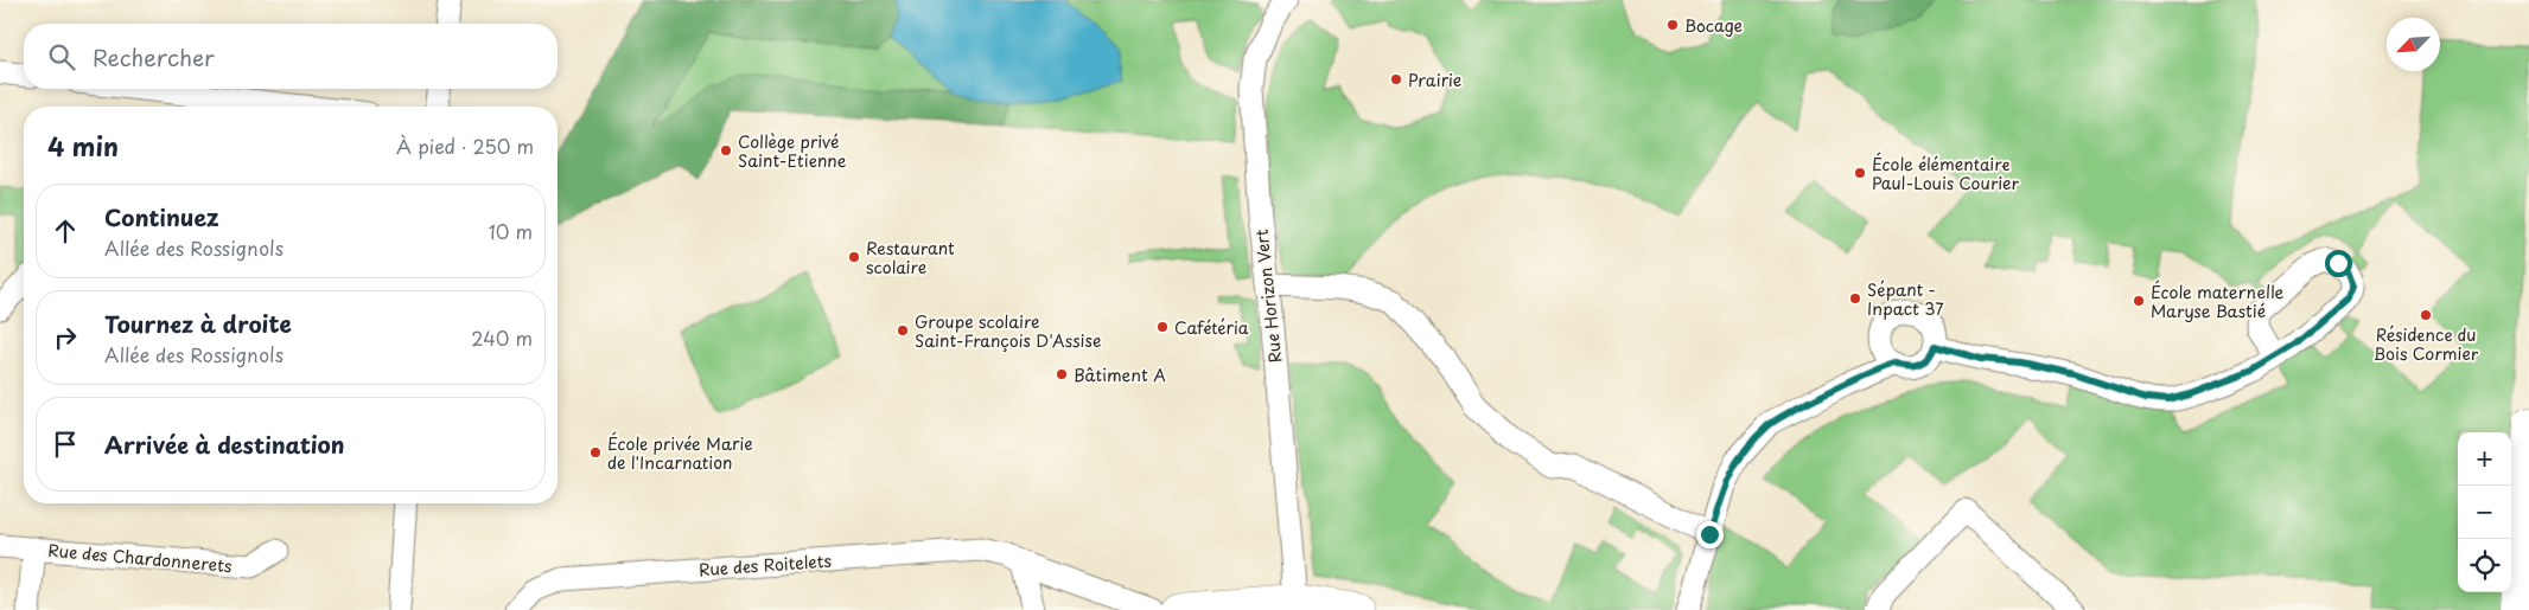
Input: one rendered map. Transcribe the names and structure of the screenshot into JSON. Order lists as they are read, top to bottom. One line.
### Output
{"streets":{"street":["Rue Horizon Vert","Rue des Chardonnerets","Rue des Roitelets"]},"places":["Bocage","Prairie","Collège privé Saint-Etienne","École élémentaire Paul-Louis Courier","Restaurant scolaire","Sépant - Inpact 37","École maternelle Maryse Bastié","Résidence du Bois Cormier","Cafétéria","Groupe scolaire Saint-François D'Assise","Bâtiment A","École privée Marie de l'Incarnation"],"north":"bottom left","page":{"search":"Rechercher","heading":["4 min","À pied · 250 m"],"list":[["Continuez","Allée des Rossignols","10 m"],["Tournez à droite","Allée des Rossignols","240 m"],"Arrivée à destination"],"map_buttons":["+","−"]}}
